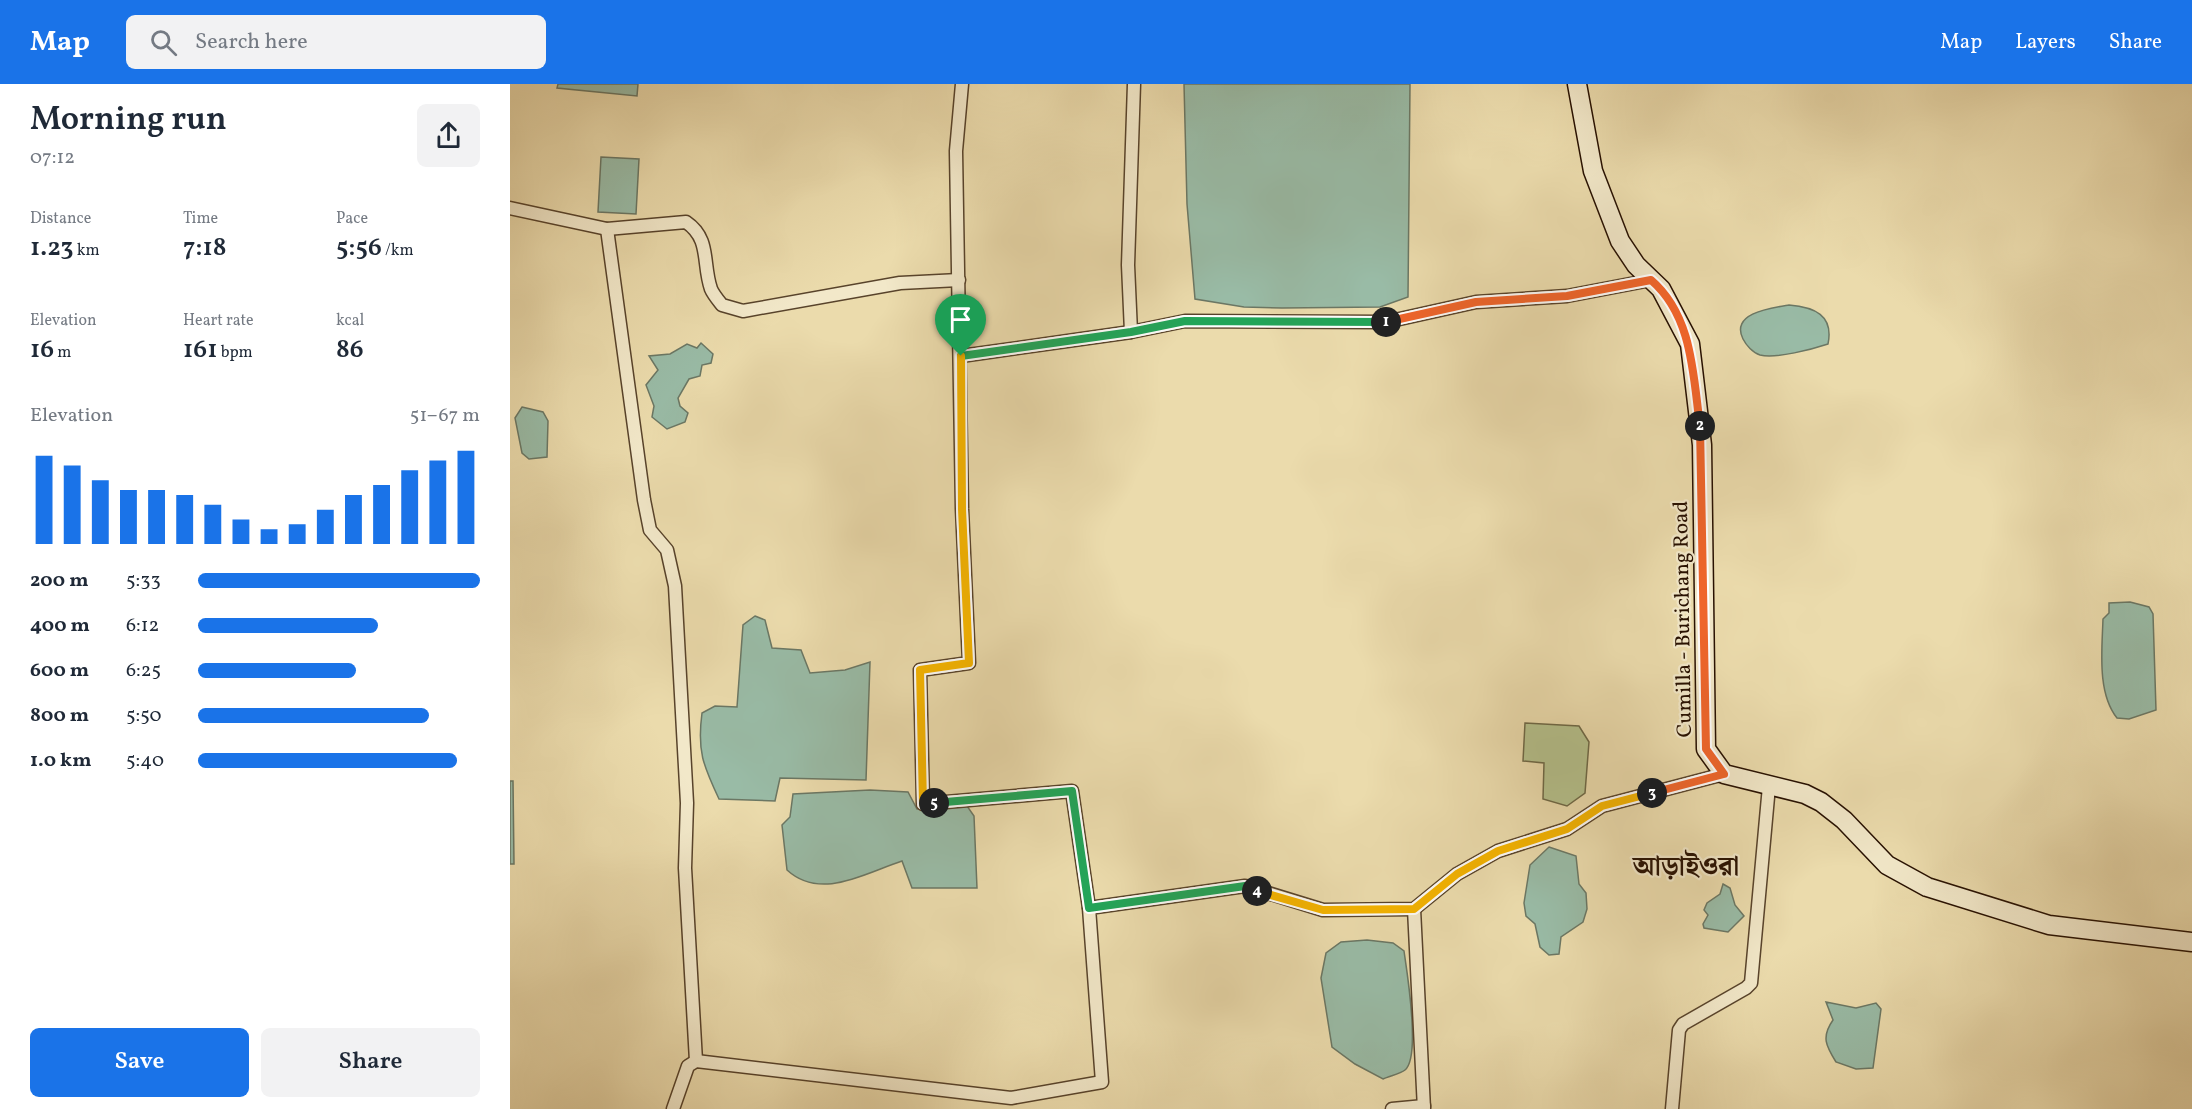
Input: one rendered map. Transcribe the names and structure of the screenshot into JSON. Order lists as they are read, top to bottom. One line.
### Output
{"streets":{"main road":["Cumilla - Burichang Road"]},"districts":["আড়াইওরা"],"page":{"header":"Map","search":"Search here","nav":["Map","Layers","Share"],"heading":["Morning run","07:12"],"stats":[["Distance","1.23 km"],["Time","7:18"],["Pace","5:56 /km"],["Elevation","16 m"],["Heart rate","161 bpm"],["kcal","86"]],"pins":["1","2","3","5","4"],"chart":["Elevation","51–67 m"],"list":[{"name":"200 m","note":"5:33"},{"name":"400 m","note":"6:12"},{"name":"600 m","note":"6:25"},{"name":"800 m","note":"5:50"},{"name":"1.0 km","note":"5:40"}],"buttons":["Save","Share"]}}
